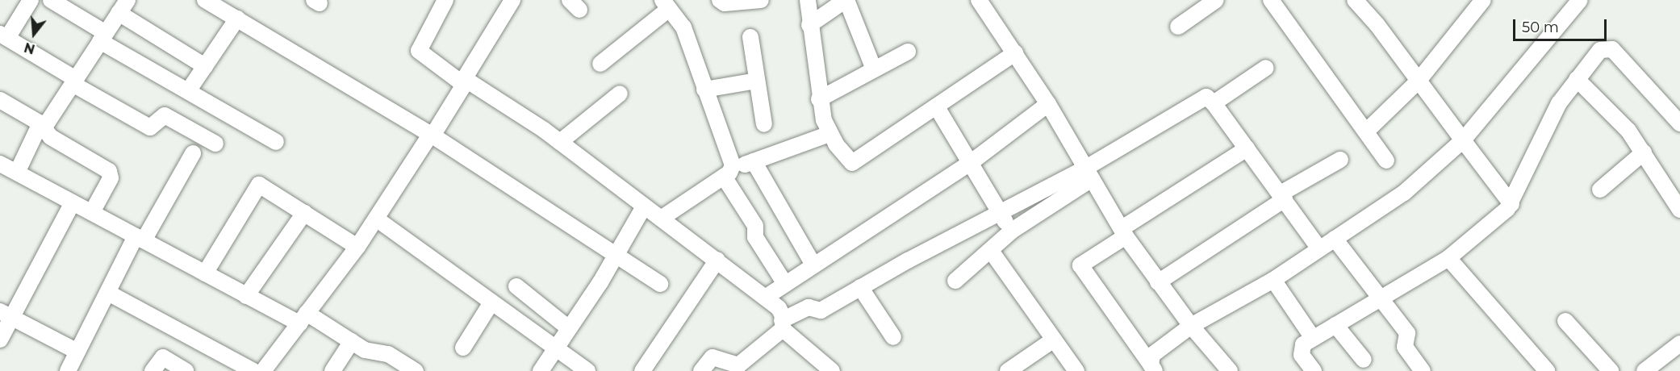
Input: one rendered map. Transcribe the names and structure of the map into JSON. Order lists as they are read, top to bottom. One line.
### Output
{"scale_bar":"50 m","north":"bottom"}
